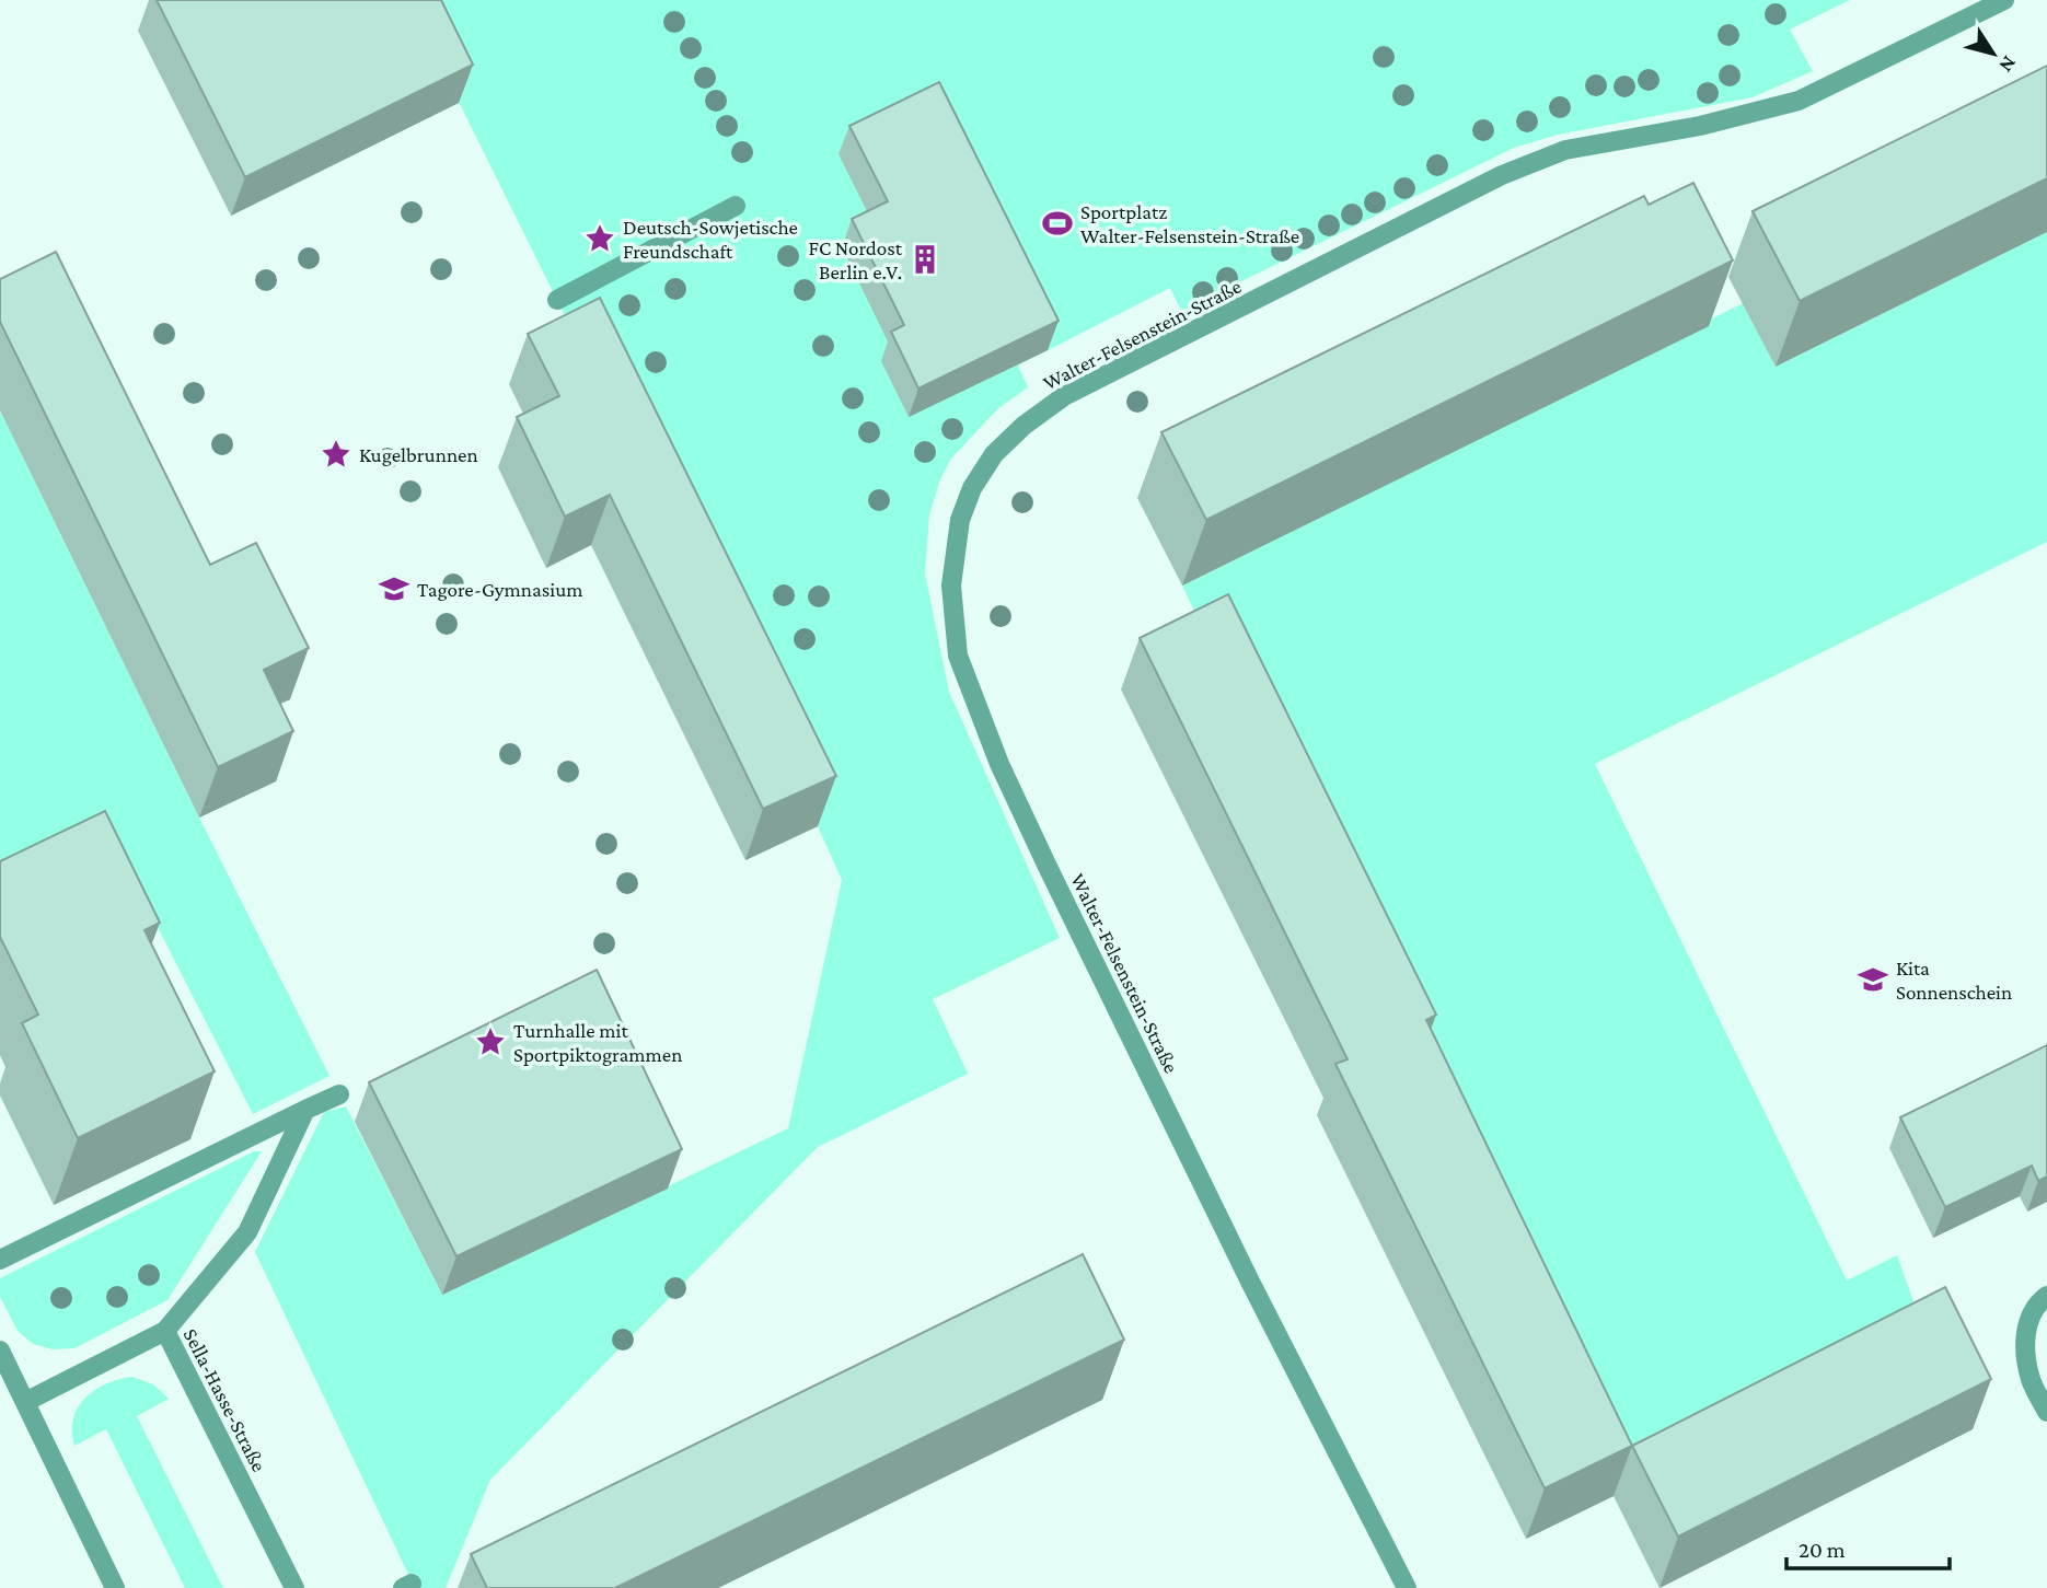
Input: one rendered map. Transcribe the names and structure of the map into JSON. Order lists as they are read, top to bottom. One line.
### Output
{"streets":{"street":["Walter-Felsenstein-Straße","Sella-Hasse-Straße"]},"places":{"sports":["Sportplatz Walter-Felsenstein-Straße"],"place":["Deutsch-Sowjetische Freundschaft","Kugelbrunnen","Turnhalle mit Sportpiktogrammen"],"building":["FC Nordost Berlin e.V."],"school or university":["Tagore-Gymnasium","Kita Sonnenschein"]},"scale_bar":"20 m","north":"bottom right"}
